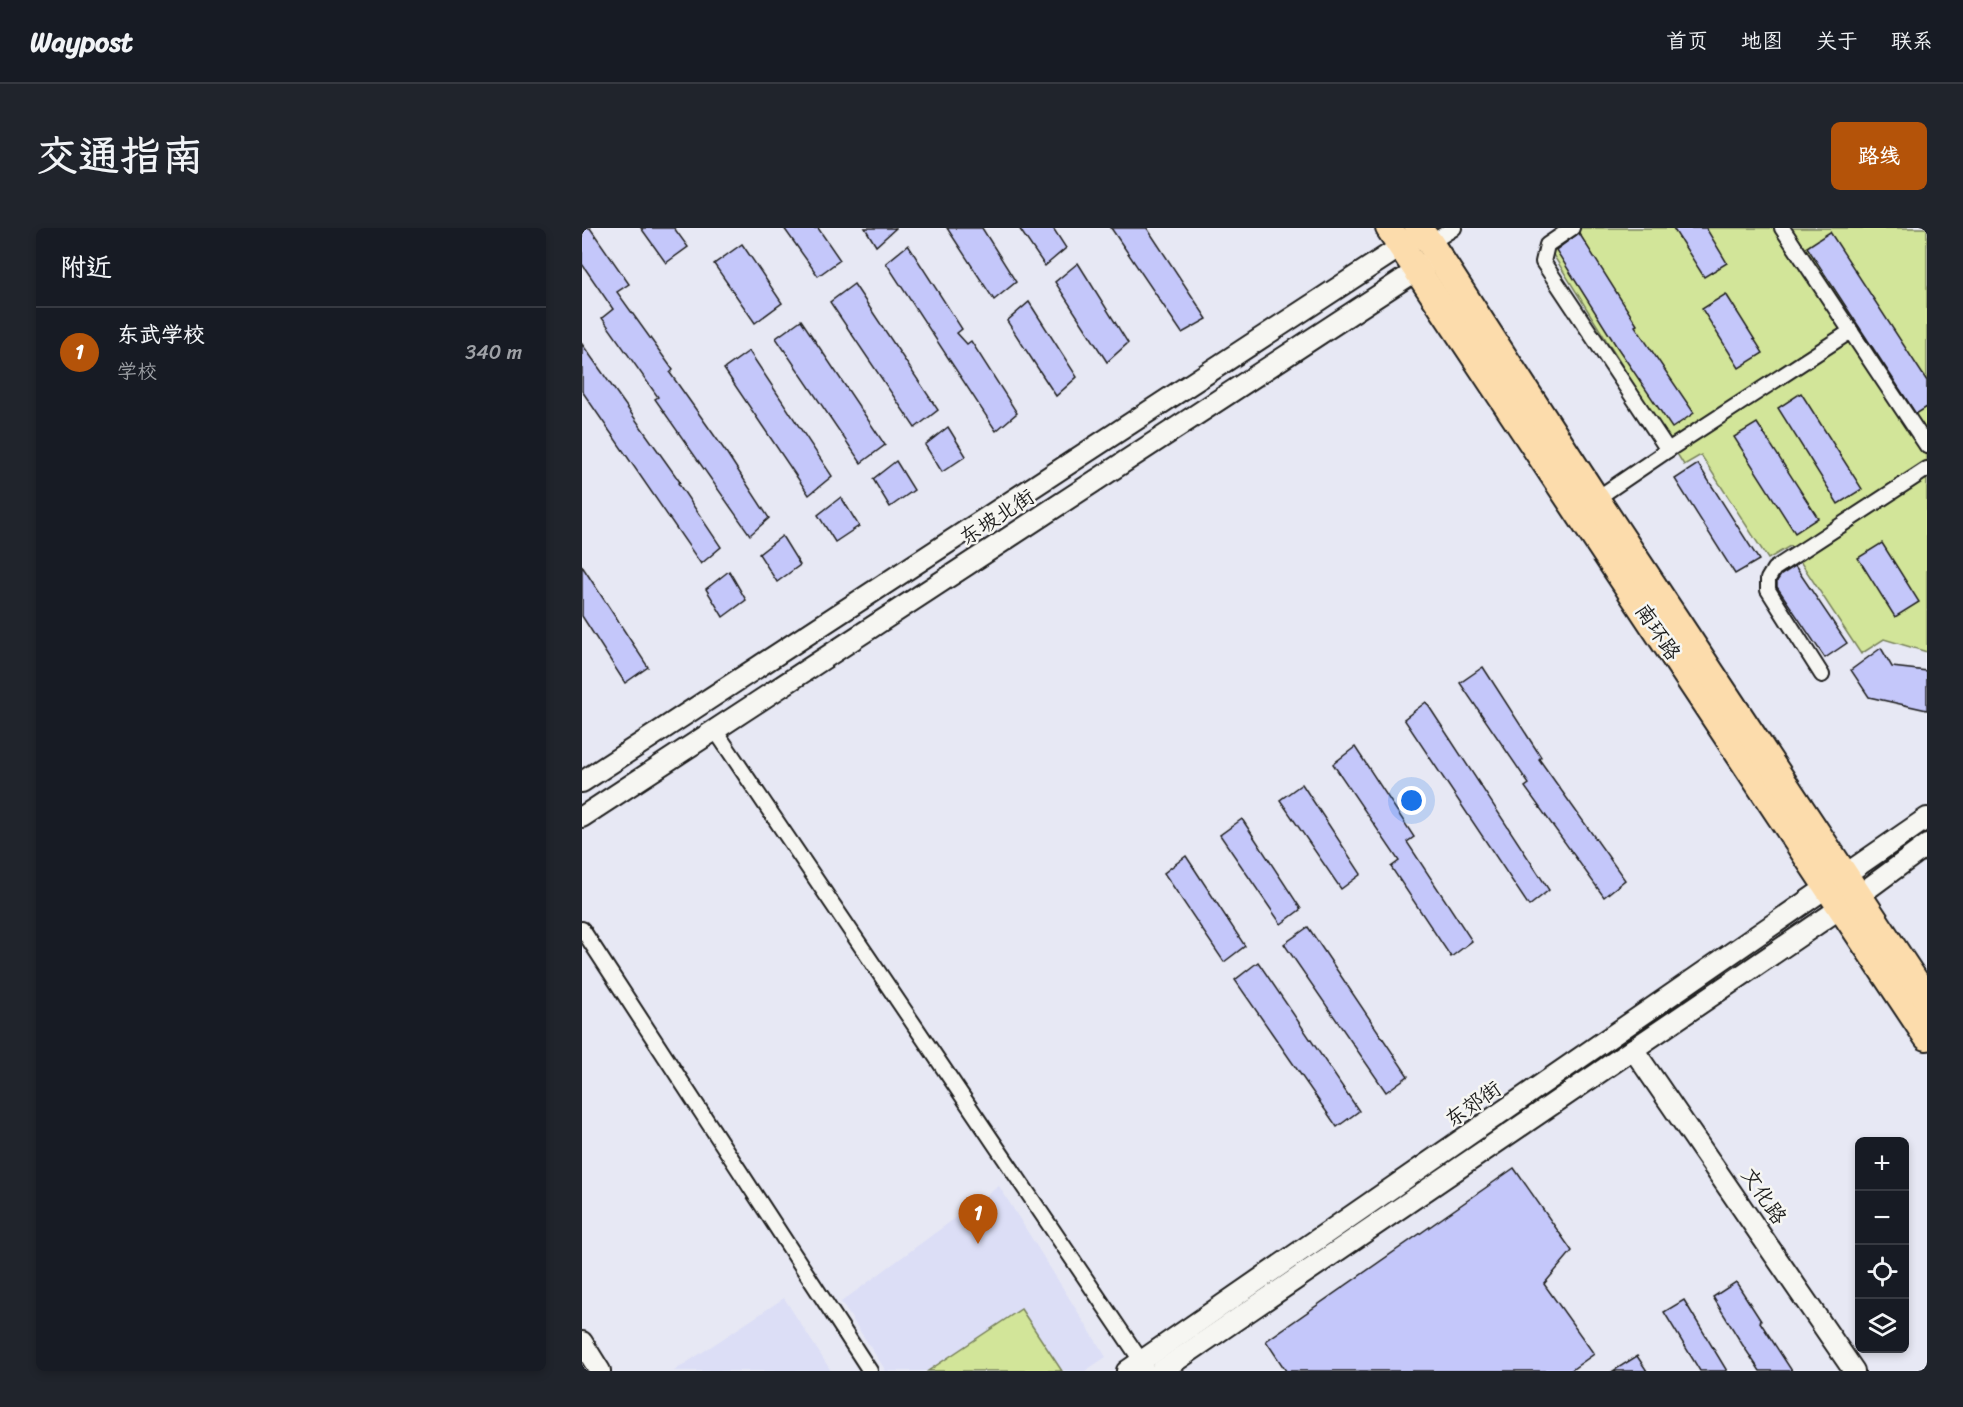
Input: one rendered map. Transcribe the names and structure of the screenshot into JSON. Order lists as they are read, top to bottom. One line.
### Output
{"streets":{"highway":["南环路"],"main road":["东坡北街","东郊街","文化路"]},"crossings":[["东坡北街","南环路"],["南环路","东郊街"]],"page":{"header":"Waypost","nav":["首页","地图","关于","联系"],"title":"交通指南","buttons":"路线","heading":"附近","list":[{"mark":"1","name":"东武学校","note":"学校","value":"340 m"}],"map_buttons":["+","−"],"pins":"1"}}
